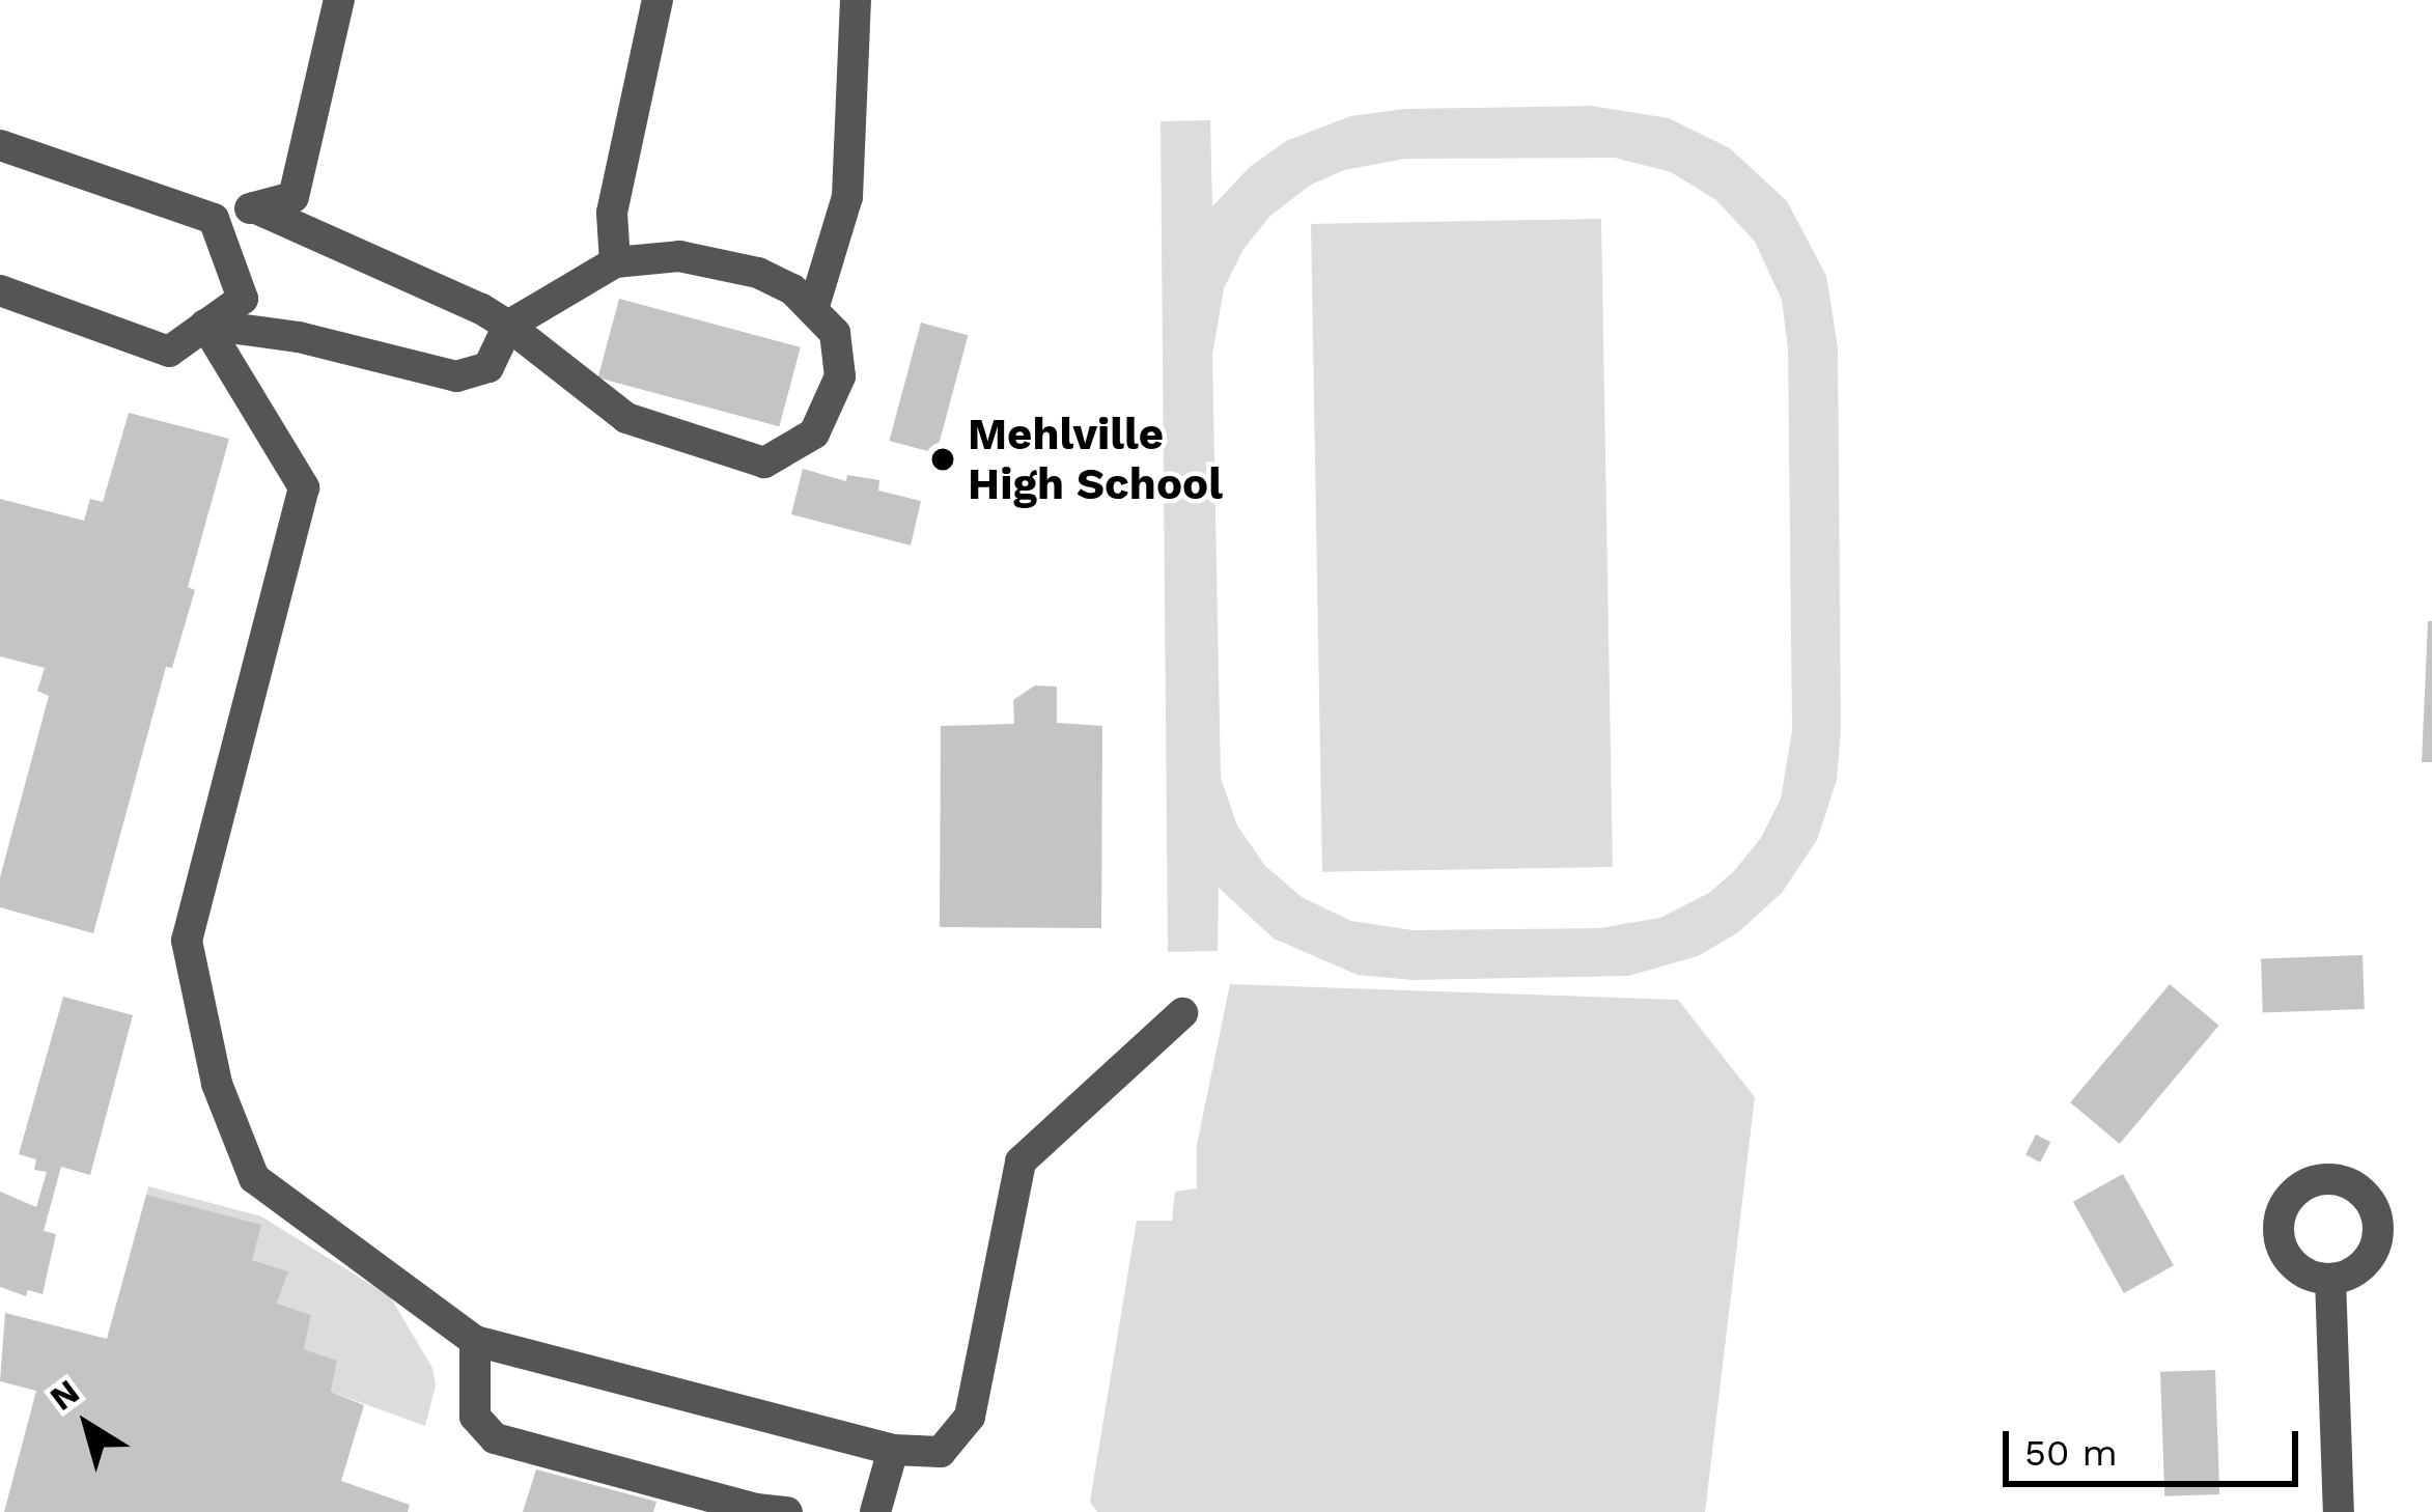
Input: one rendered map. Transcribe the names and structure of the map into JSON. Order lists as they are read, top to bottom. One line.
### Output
{"places":["Mehlville High School"],"scale_bar":"50 m","north":"top left"}
